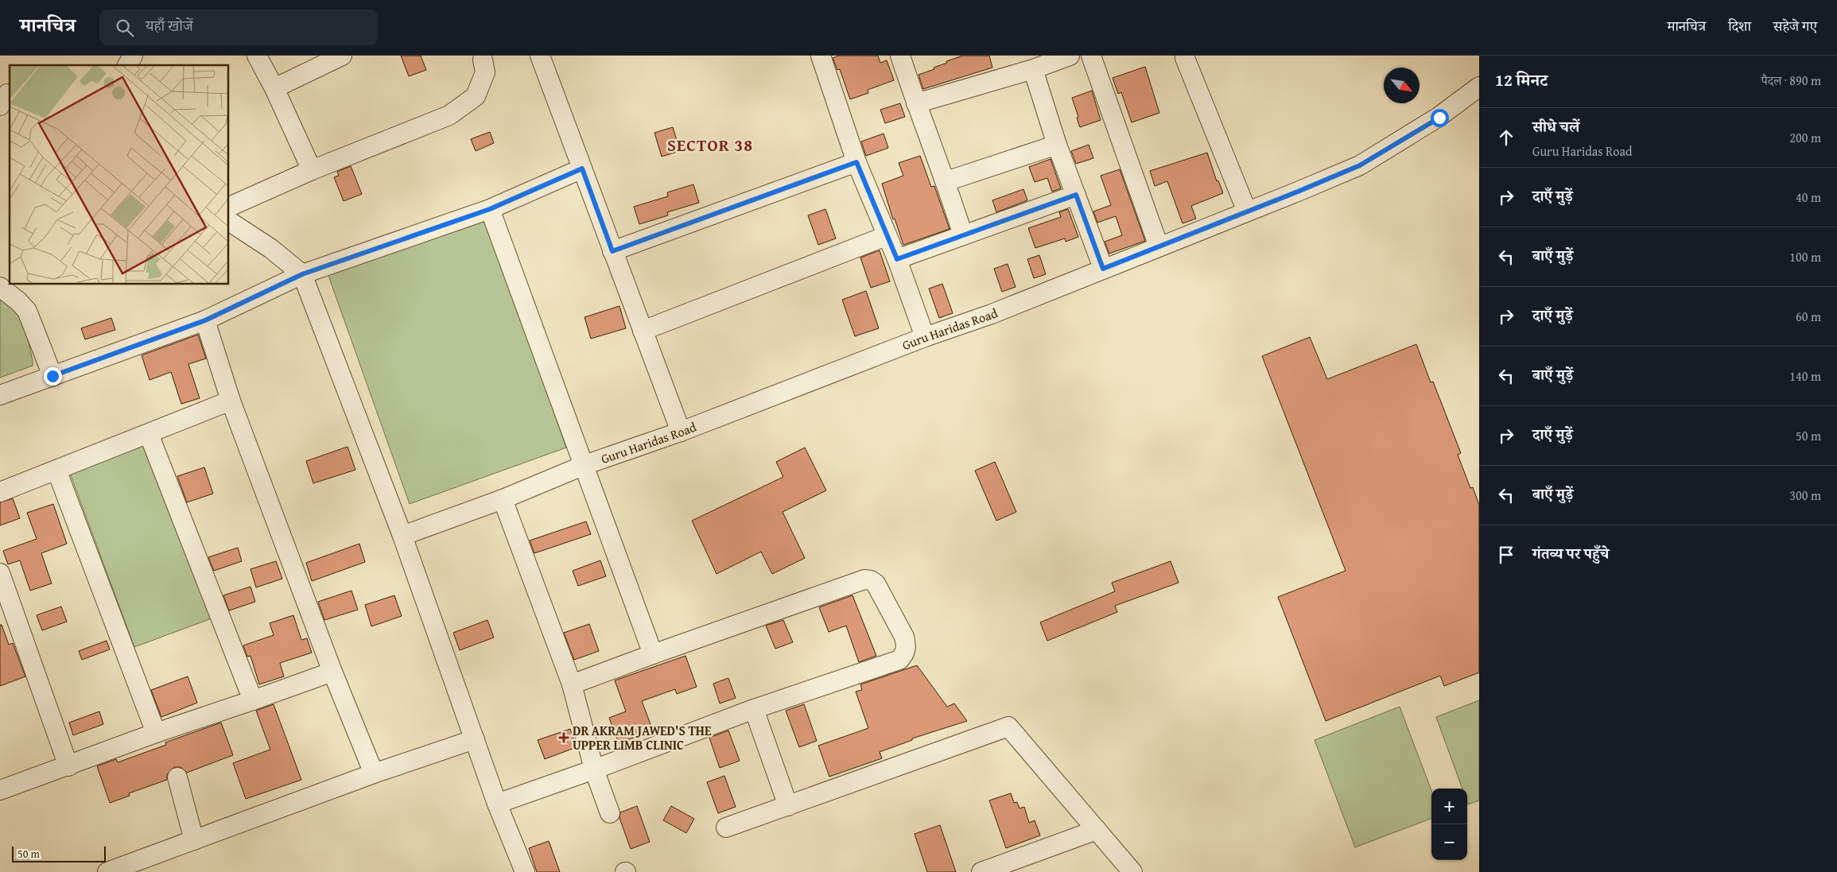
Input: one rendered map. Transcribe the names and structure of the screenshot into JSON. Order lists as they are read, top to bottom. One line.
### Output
{"streets":{"street":["Guru Haridas Road"]},"districts":["SECTOR 38"],"places":{"health":["DR AKRAM JAWED'S THE UPPER LIMB CLINIC"]},"scale_bar":"50 m","north":"bottom right","page":{"header":"मानचित्र","search":"यहाँ खोजें","nav":["मानचित्र","दिशा","सहेजे गए"],"heading":["12 मिनट","पैदल · 890 m"],"list":[["सीधे चलें","Guru Haridas Road","200 m"],["दाएँ मुड़ें","40 m"],["बाएँ मुड़ें","100 m"],["दाएँ मुड़ें","60 m"],["बाएँ मुड़ें","140 m"],["दाएँ मुड़ें","50 m"],["बाएँ मुड़ें","300 m"],"गंतव्य पर पहुँचे"],"map_buttons":["+","−"],"scale":"50 m"}}
